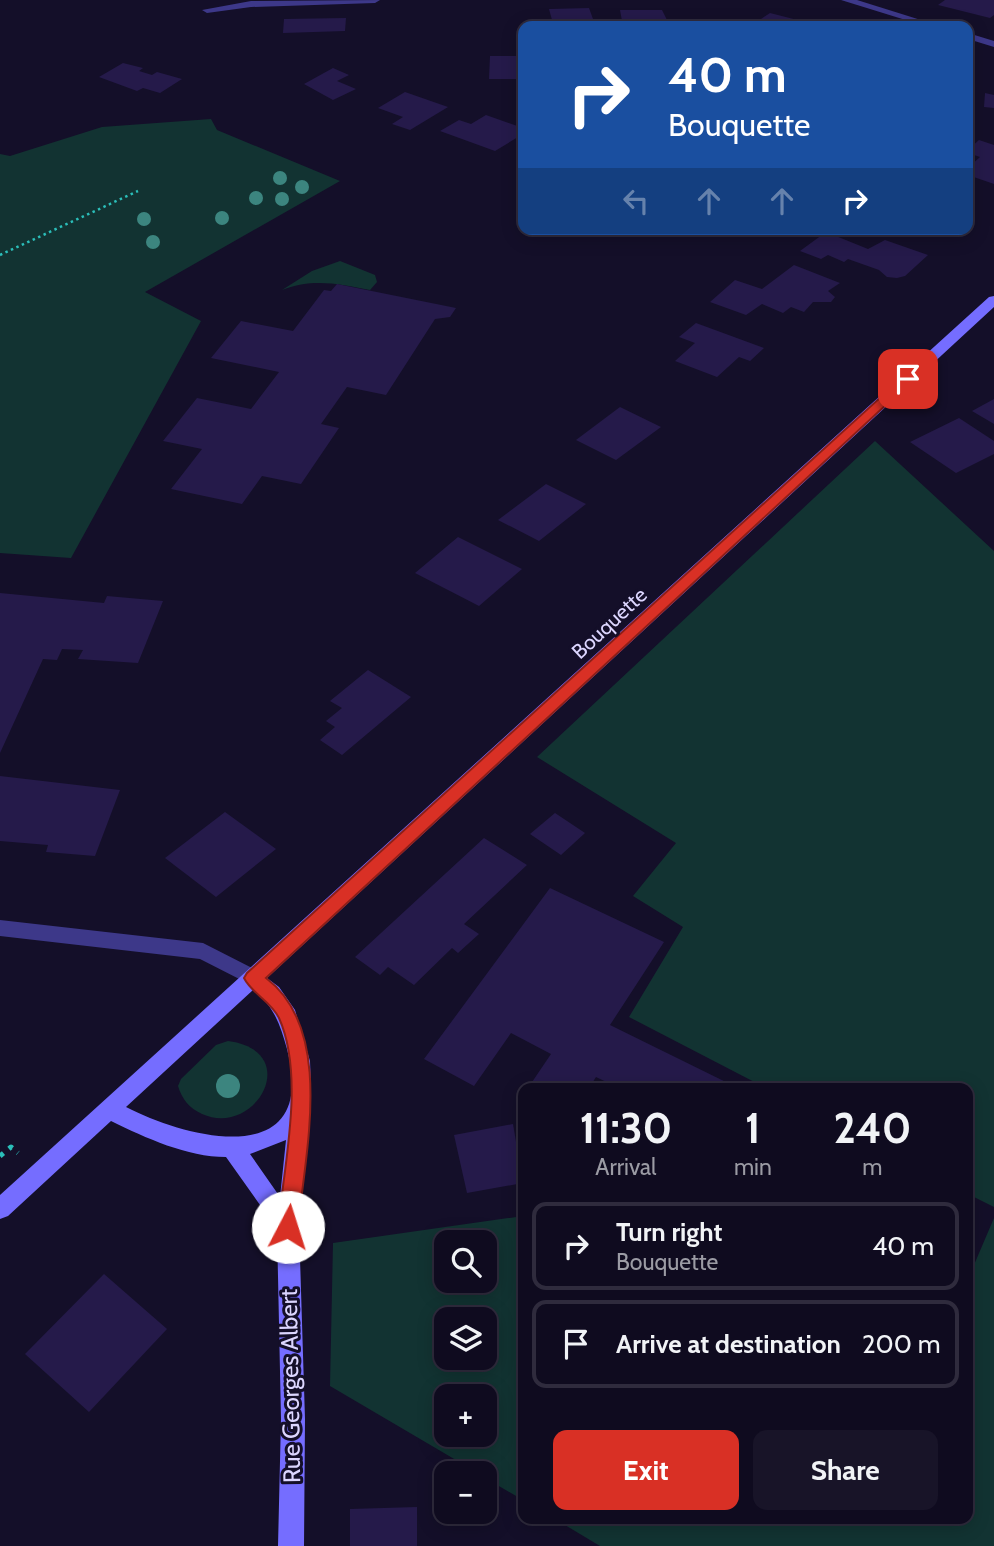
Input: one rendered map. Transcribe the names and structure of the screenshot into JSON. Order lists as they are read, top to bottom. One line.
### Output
{"streets":{"main road":["Bouquette","Rue Georges Albert"]},"crossings":[["Bouquette","Rue Georges Albert"]],"page":{"turn":["40 m","Bouquette"],"eta":["11:30","Arrival","1","min","240","m"],"list":[{"name":"Turn right","note":"Bouquette","value":"40 m"},{"name":"Arrive at destination","value":"200 m"}],"map_buttons":["+","−"],"buttons":["Exit","Share"]}}
